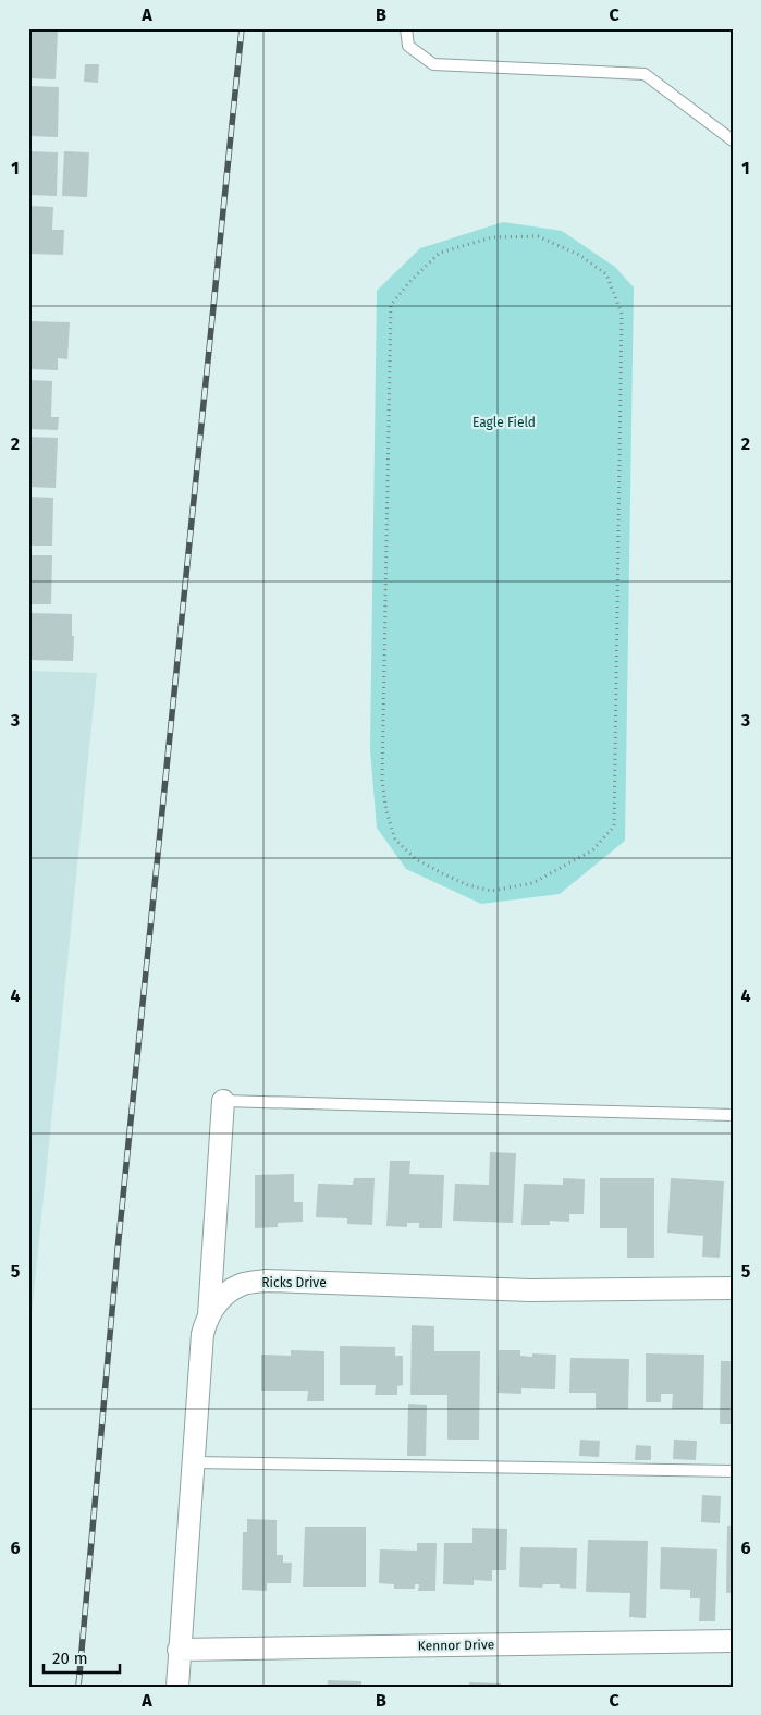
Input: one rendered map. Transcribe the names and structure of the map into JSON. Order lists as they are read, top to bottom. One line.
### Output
{"streets":{"street":["Ricks Drive","Kennor Drive"]},"crossings":[["Ricks Drive","Kennor Drive"]],"parks":["Eagle Field"],"scale_bar":"20 m","grid":{"columns":["A","B","C"],"rows":["1","2","3","4","5","6"]}}
